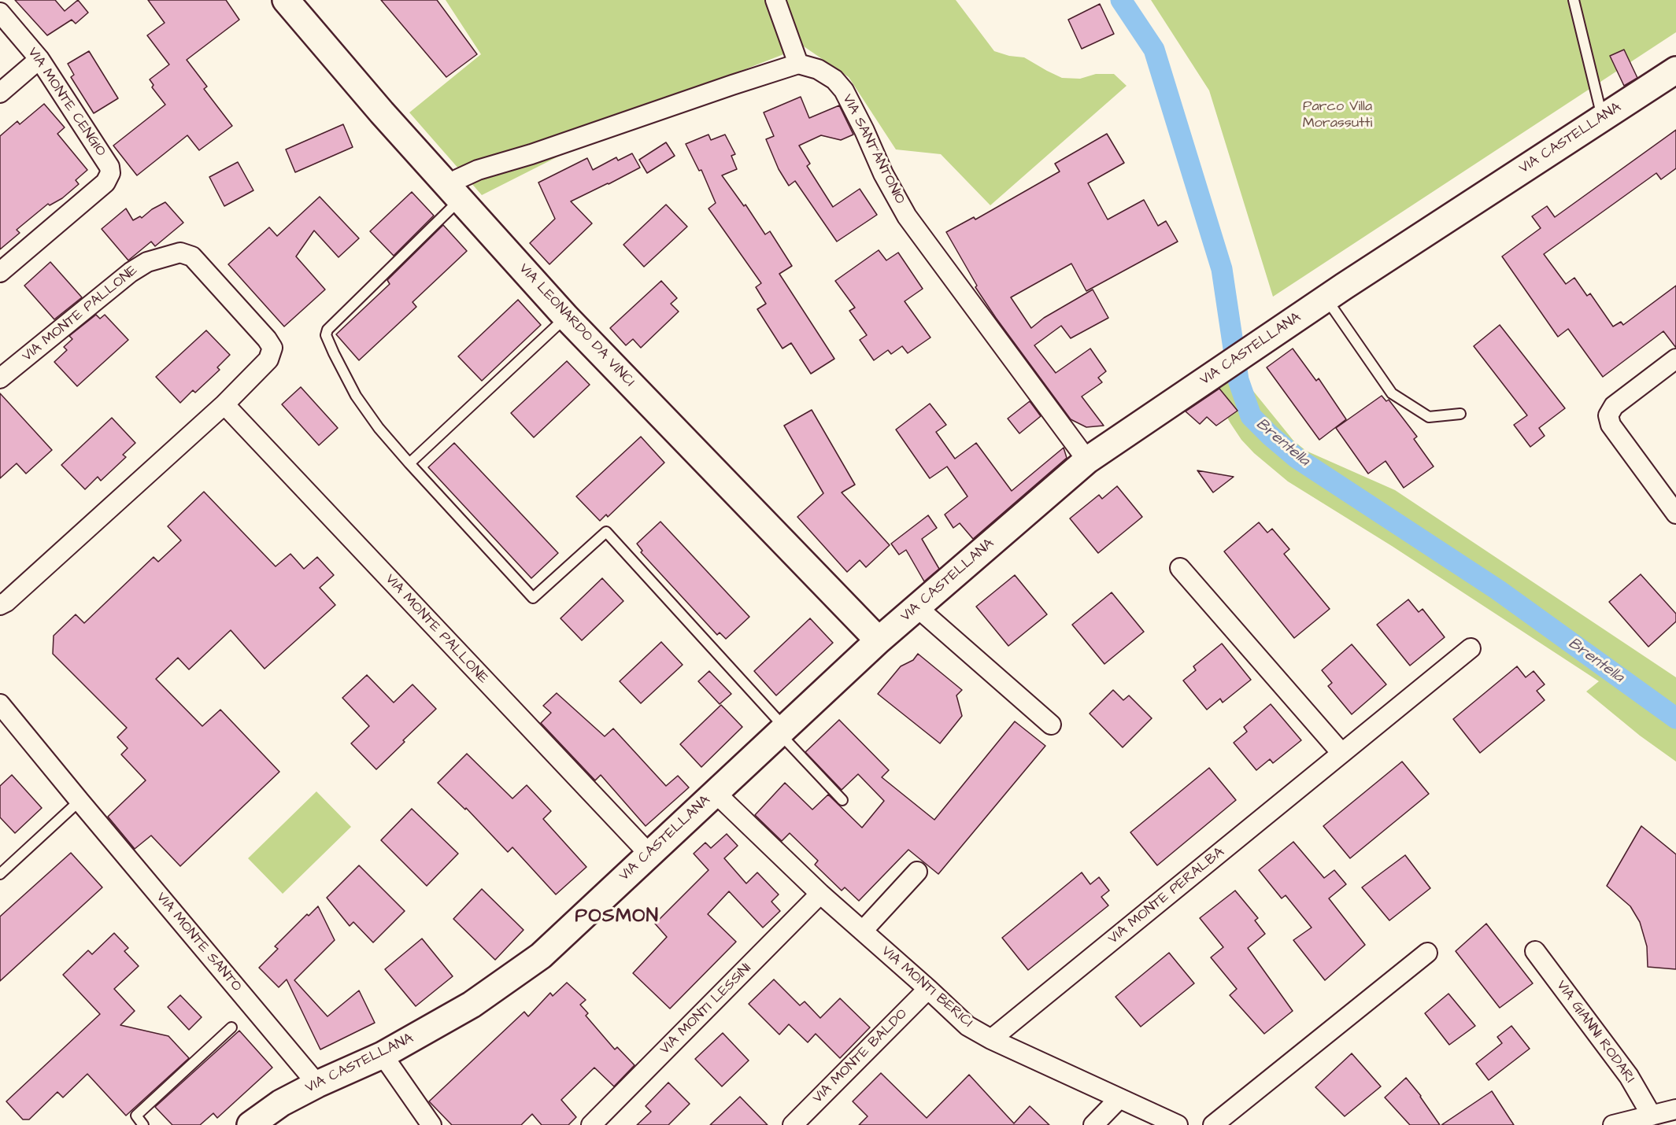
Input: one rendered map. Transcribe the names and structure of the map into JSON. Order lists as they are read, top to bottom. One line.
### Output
{"streets":{"main road":["VIA CASTELLANA","VIA LEONARDO DA VINCI"],"street":["VIA MONTE CENGIO","VIA SANT'ANTONIO","VIA MONTE PALLONE","VIA MONTE PERALBA","VIA MONTE SANTO","VIA MONTI BERICI","VIA MONTI LESSINI","VIA GIANNI RODARI","VIA MONTE BALDO"]},"crossings":[["VIA CASTELLANA","VIA SANT'ANTONIO"],["VIA CASTELLANA","VIA MONTE PALLONE"],["VIA CASTELLANA","VIA LEONARDO DA VINCI"],["VIA CASTELLANA","VIA MONTE SANTO"],["VIA CASTELLANA","VIA MONTI BERICI"],["VIA MONTE PERALBA","VIA MONTI BERICI"],["VIA MONTI BERICI","VIA MONTI LESSINI"],["VIA MONTI BERICI","VIA MONTE BALDO"]],"districts":["POSMON"],"water":["Brentella"],"parks":["Parco Villa Morassutti"]}
